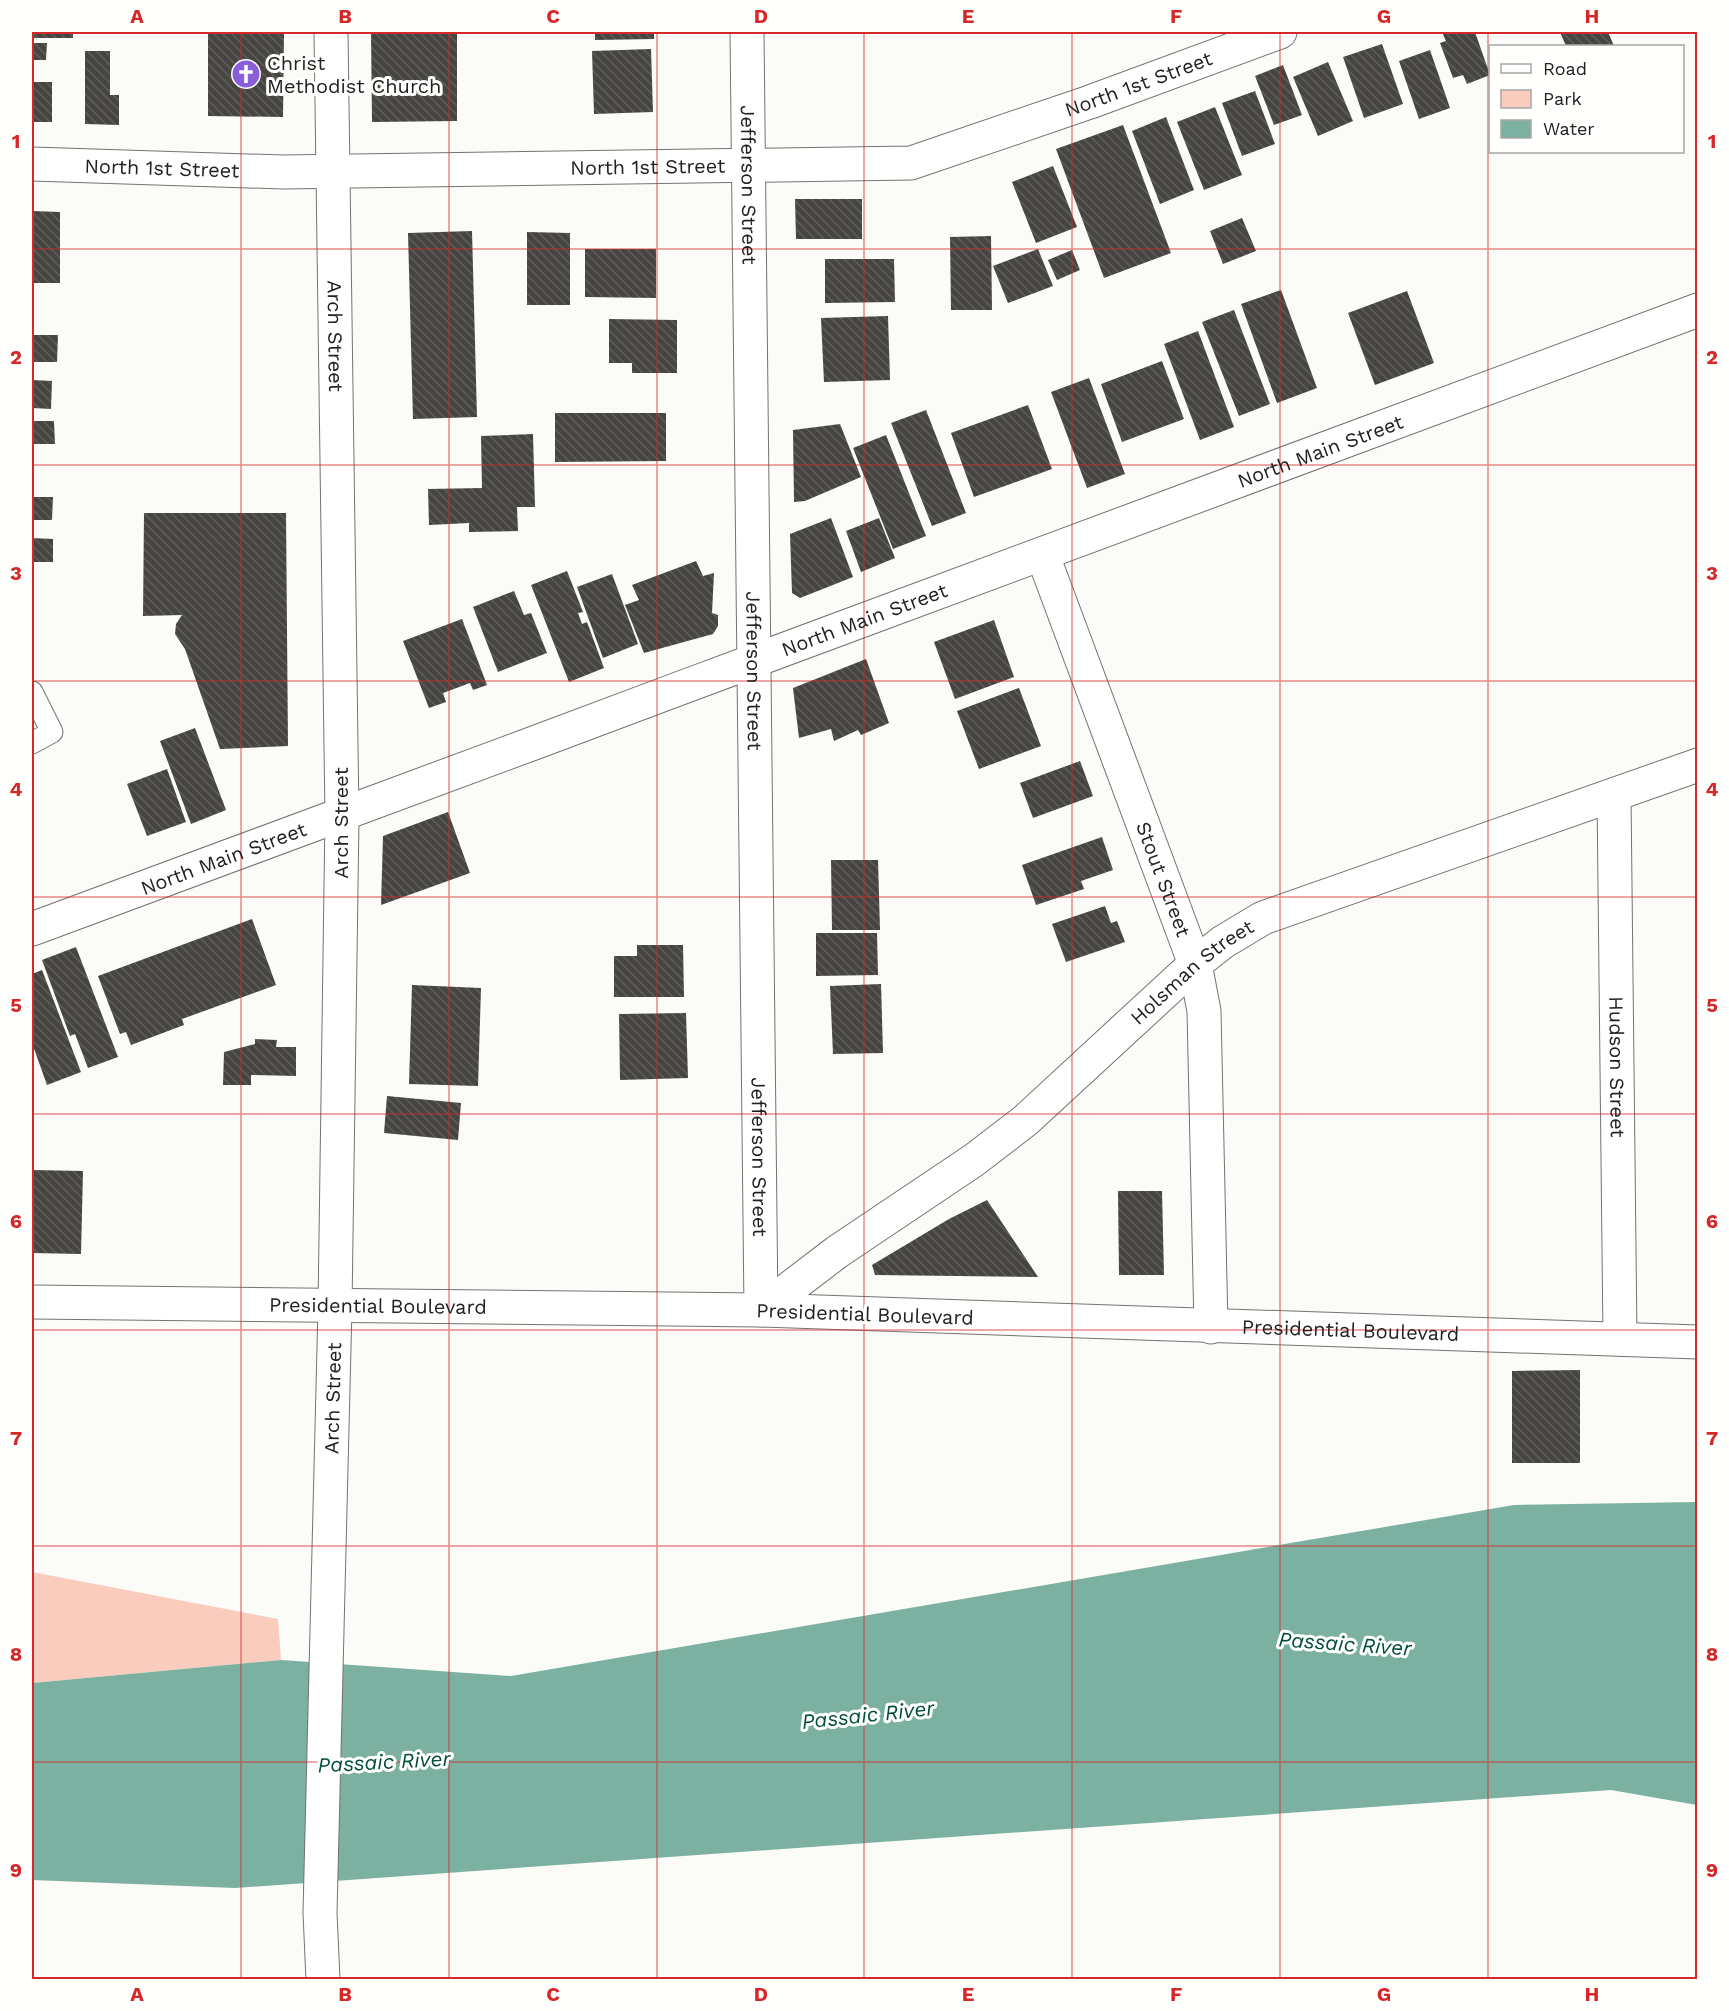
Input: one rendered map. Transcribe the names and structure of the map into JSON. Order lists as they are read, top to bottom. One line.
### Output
{"streets":{"street":["North 1st Street","Jefferson Street","Arch Street","North Main Street","Stout Street","Holsman Street","Hudson Street","Presidential Boulevard"]},"crossings":[["North 1st Street","Jefferson Street"],["North 1st Street","Arch Street"],["Jefferson Street","North Main Street"],["Jefferson Street","Holsman Street"],["Jefferson Street","Presidential Boulevard"],["Arch Street","North Main Street"],["Arch Street","Presidential Boulevard"],["North Main Street","Stout Street"],["Stout Street","Holsman Street"],["Stout Street","Presidential Boulevard"],["Holsman Street","Hudson Street"],["Holsman Street","Presidential Boulevard"],["Hudson Street","Presidential Boulevard"]],"water":["Passaic River"],"places":{"church":["Christ Methodist Church"]},"legend":["Road","Park","Water"],"grid":{"columns":["A","B","C","D","E","F","G","H"],"rows":["1","2","3","4","5","6","7","8","9"]}}
